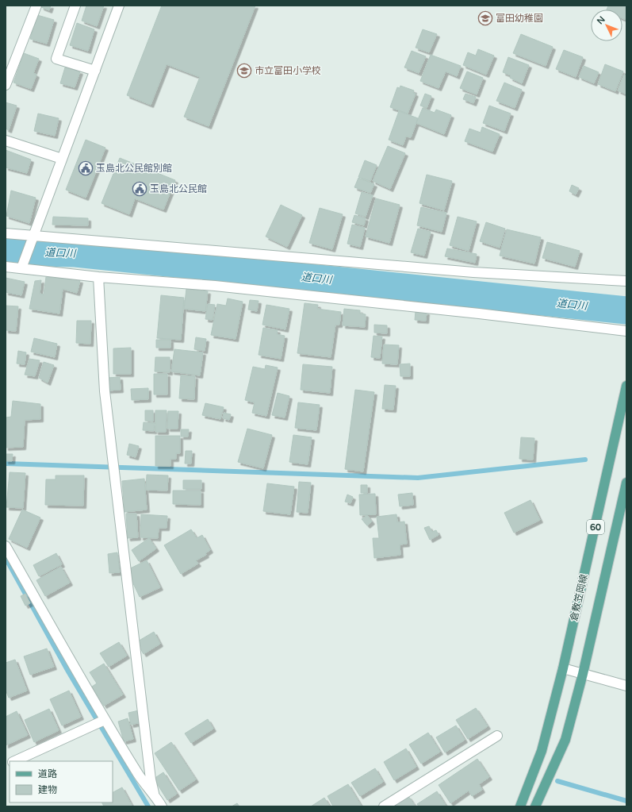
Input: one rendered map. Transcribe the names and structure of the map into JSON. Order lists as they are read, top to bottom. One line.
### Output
{"streets":{"main road":["60","倉敷笠岡線"]},"water":["道口川"],"places":{"school or university":["富田幼稚園","市立富田小学校"],"public building":["玉島北公民館別館","玉島北公民館"]},"legend":["道路","建物"],"north":"top left"}
